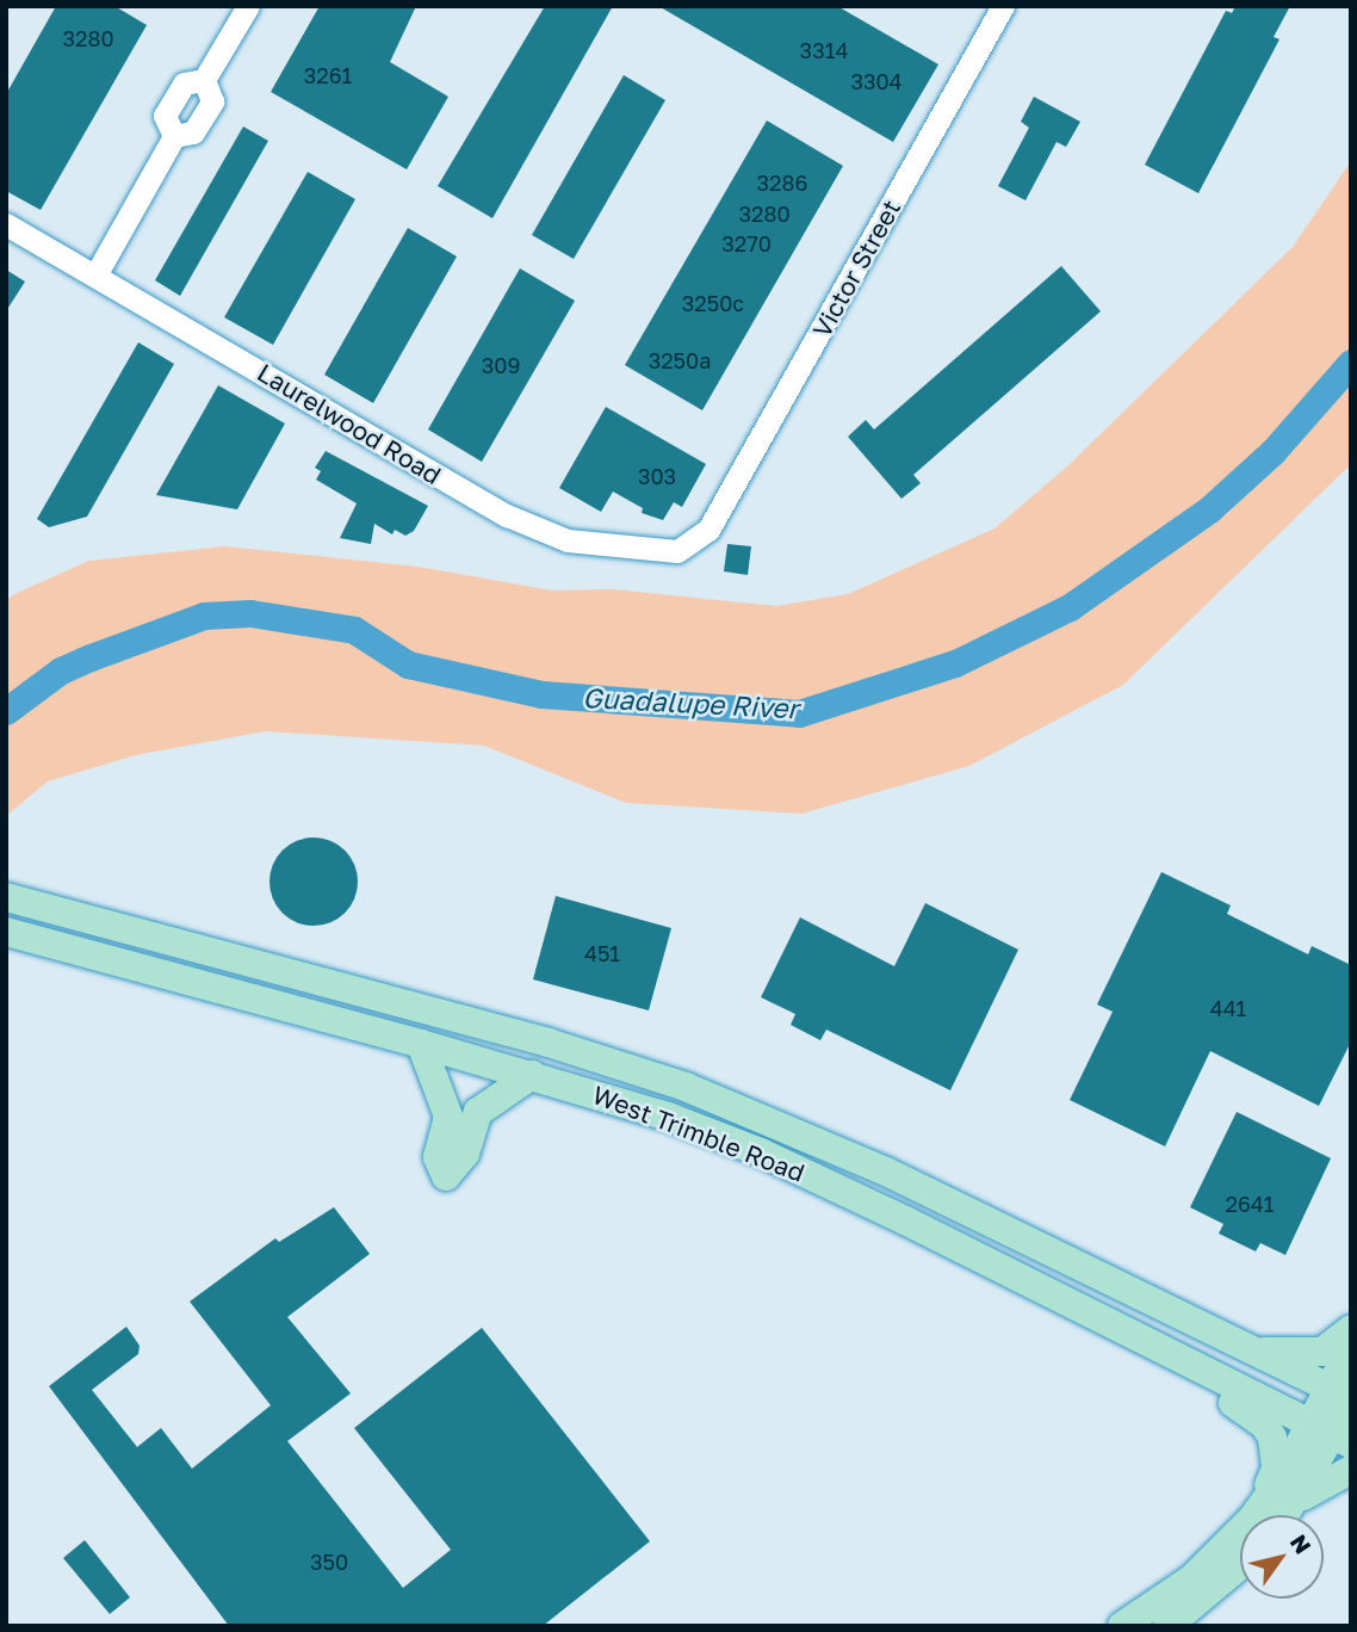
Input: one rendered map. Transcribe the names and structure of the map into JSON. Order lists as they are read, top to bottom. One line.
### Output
{"streets":{"main road":["West Trimble Road"],"street":["Victor Street","Laurelwood Road"]},"crossings":[["Victor Street","Laurelwood Road"]],"water":["Guadalupe River"],"house_numbers":["3280","3314","3261","3304","3286","3280","3270","3250c","3250a","309","303","451","441","2641","350"],"north":"top right"}
